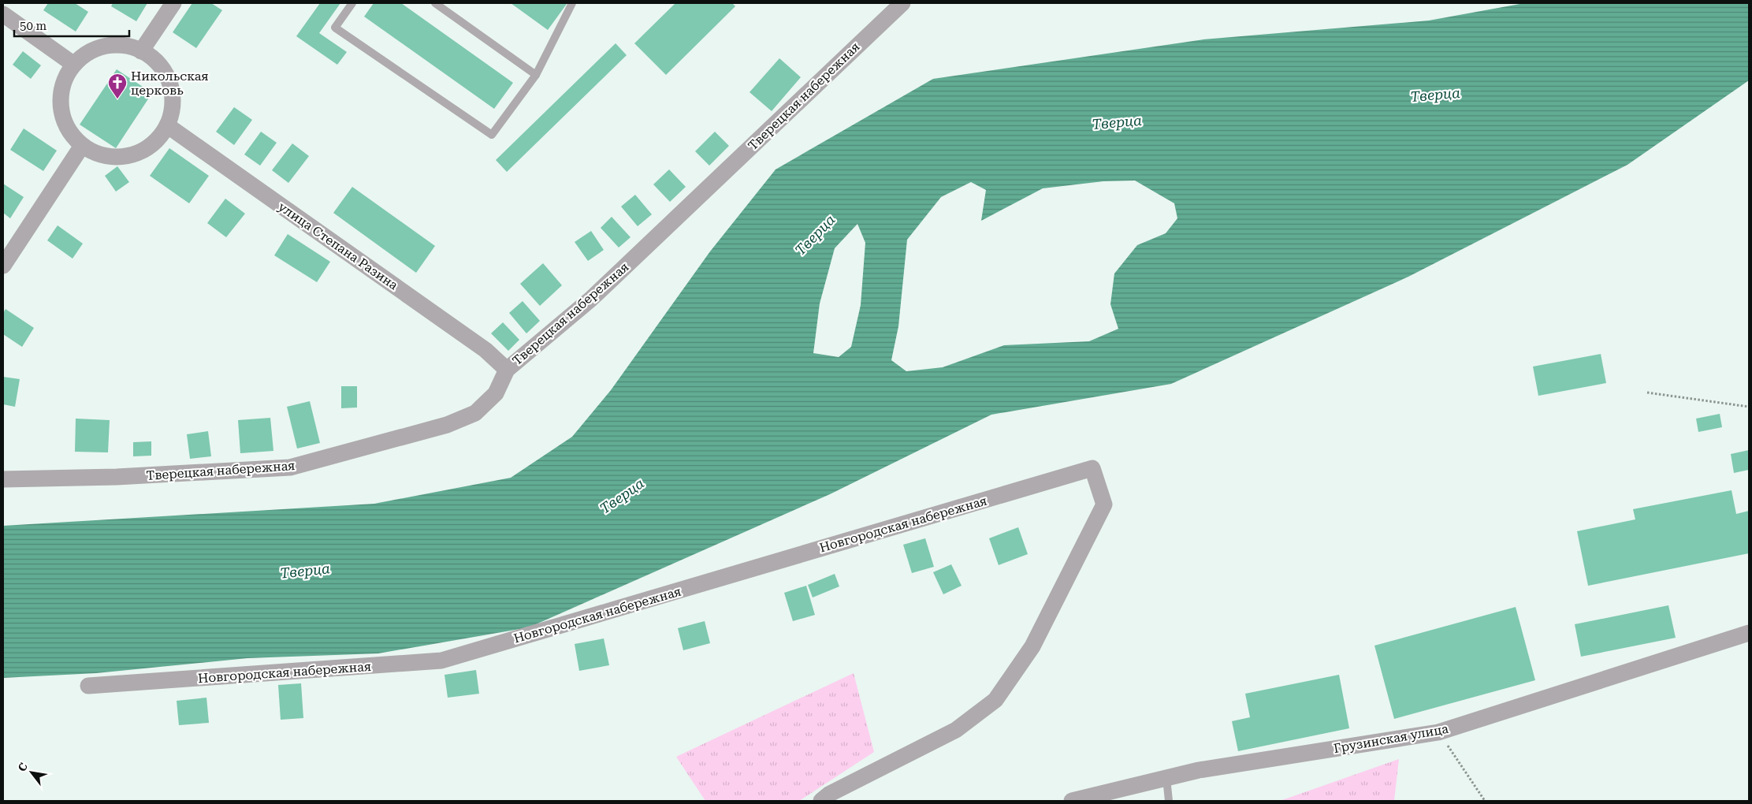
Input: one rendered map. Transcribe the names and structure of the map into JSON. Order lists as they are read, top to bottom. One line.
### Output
{"streets":{"street":["Тверецкая набережная","улица Степана Разина","Новгородская набережная","Грузинская улица"]},"crossings":[["Тверецкая набережная","улица Степана Разина"]],"water":["Тверца"],"places":{"church":["Никольская церковь"]},"scale_bar":"50 m","north":"top left"}
